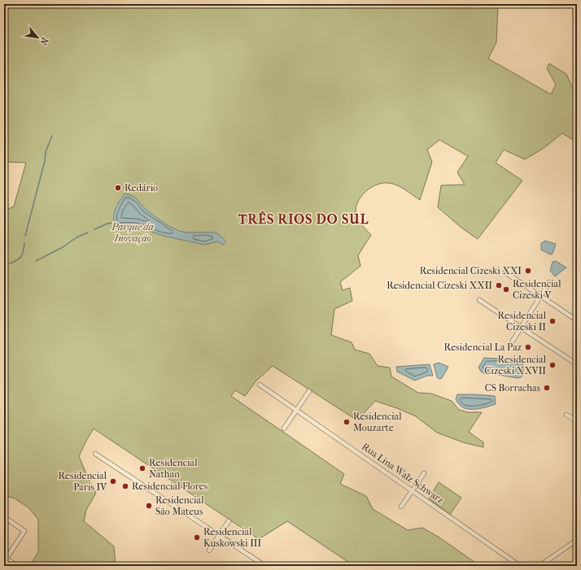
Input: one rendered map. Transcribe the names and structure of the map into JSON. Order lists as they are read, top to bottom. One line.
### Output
{"streets":{"street":["Rua Lina Walz Schwarz"]},"districts":["TRÊS RIOS DO SUL"],"parks":["Parque da Inovação"],"places":["Redário","Residencial Cizeski XXI","Residencial Cizeski XXII","Residencial Cizeski V","Residencial Cizeski II","Residencial La Paz","Residencial Cizeski XXVII","CS Borrachas","Residencial Mouzarte","Residencial Nathan","Residencial Paris IV","Residencial Flores","Residencial São Mateus","Residencial Kuskowski III"],"north":"bottom right"}
